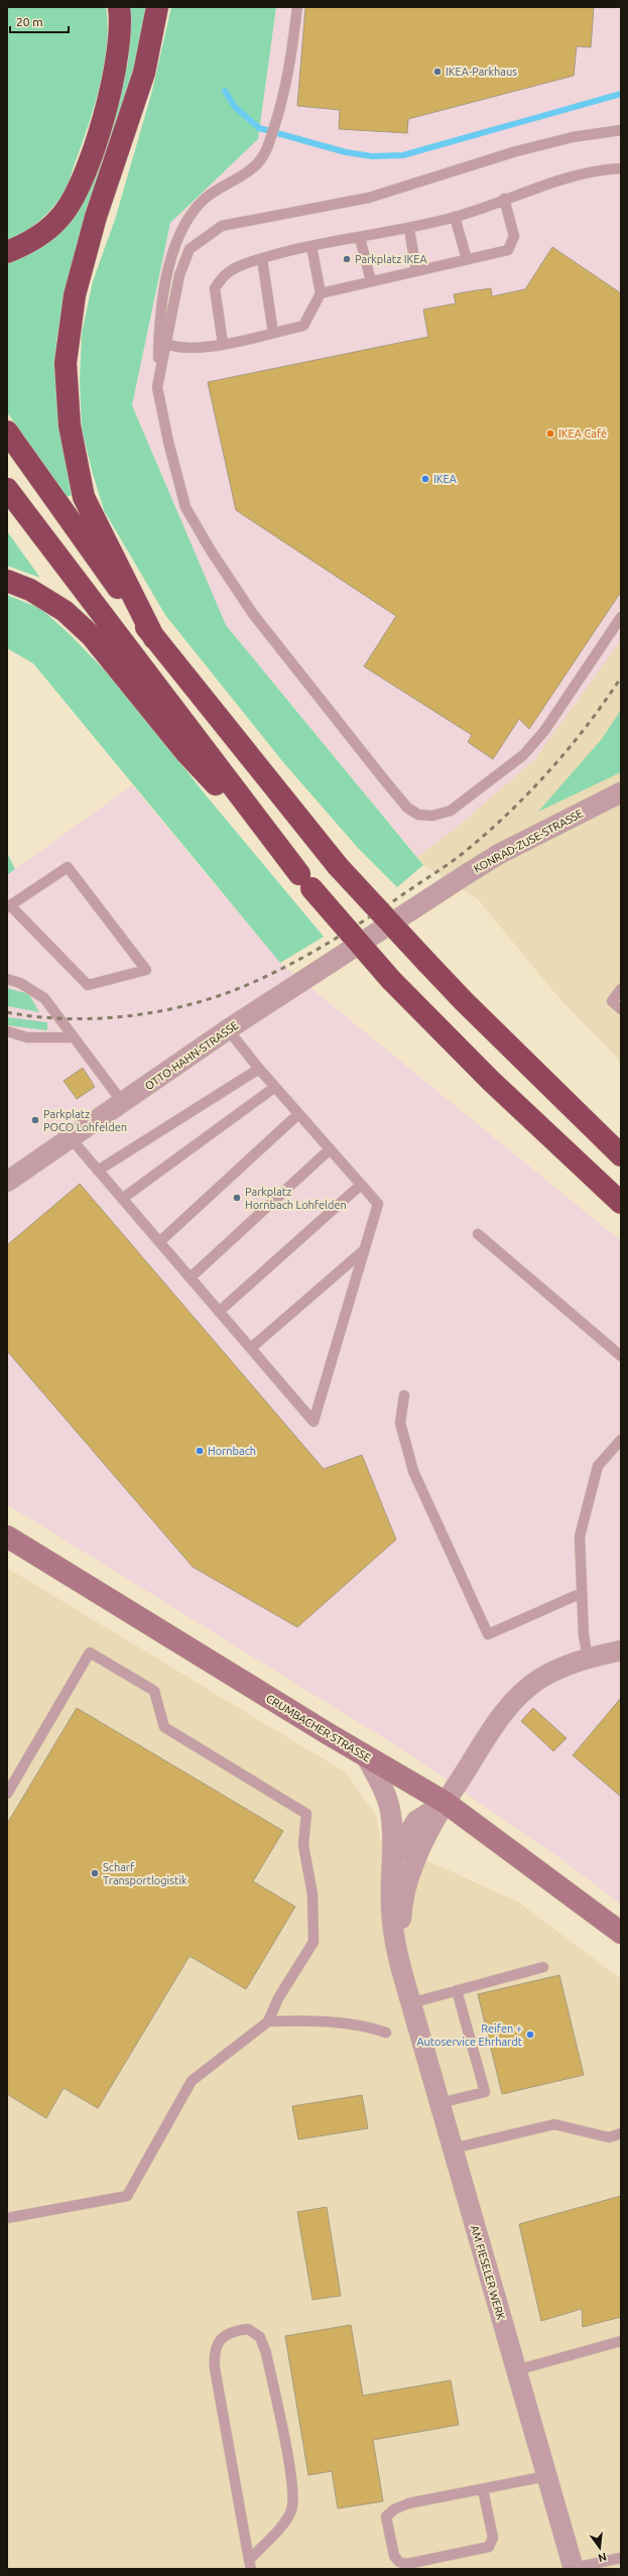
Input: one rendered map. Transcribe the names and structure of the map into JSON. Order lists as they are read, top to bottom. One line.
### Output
{"streets":{"main road":["CRUMBACHER STRASSE"],"street":["KONRAD-ZUSE-STRASSE","OTTO-HAHN-STRASSE","AM FIESELER WERK"]},"crossings":[["KONRAD-ZUSE-STRASSE","OTTO-HAHN-STRASSE"],["CRUMBACHER STRASSE","AM FIESELER WERK"]],"places":["IKEA-Parkhaus","Parkplatz IKEA","IKEA Café","IKEA","Parkplatz POCO Lohfelden","Parkplatz Hornbach Lohfelden","Hornbach","Scharf Transportlogistik","Reifen + Autoservice Ehrhardt"],"scale_bar":"20 m","north":"bottom"}
